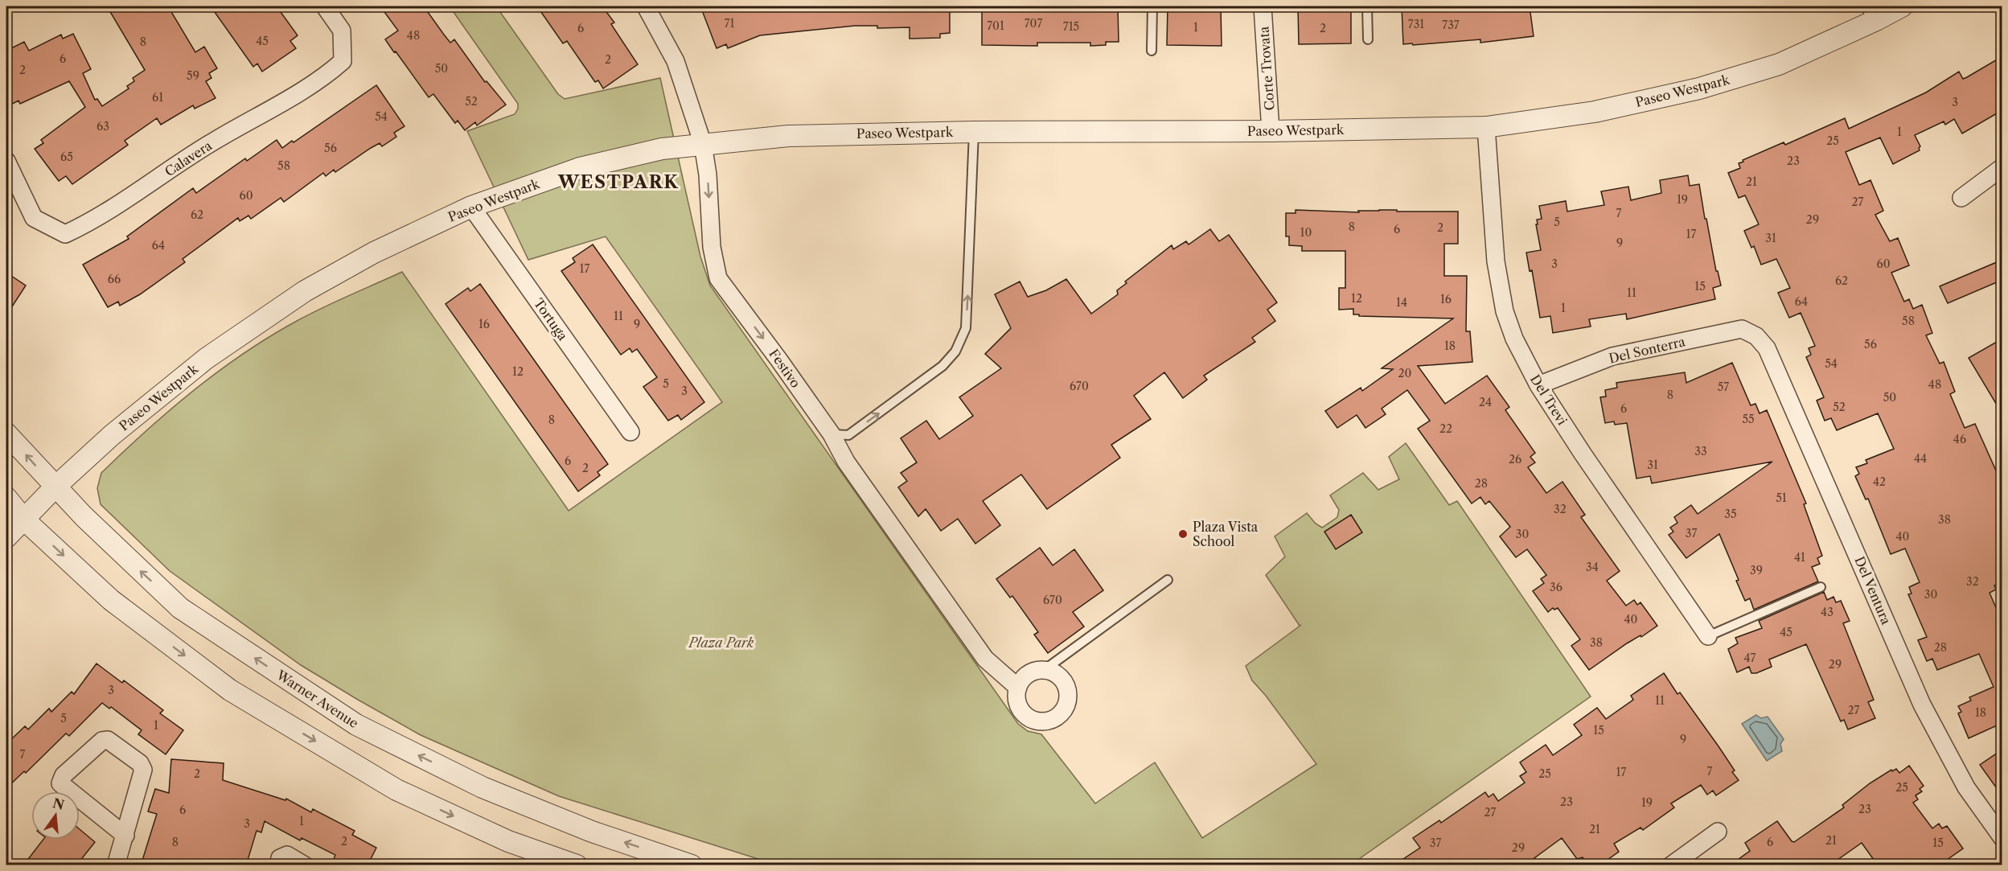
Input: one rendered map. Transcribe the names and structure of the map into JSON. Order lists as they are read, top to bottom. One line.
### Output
{"streets":{"street":["Corte Trovata","Paseo Westpark","Calavera","Tortuga","Del Sonterra","Festivo","Del Trevi","Del Ventura","Warner Avenue"]},"crossings":[["Corte Trovata","Paseo Westpark"],["Paseo Westpark","Tortuga"],["Paseo Westpark","Festivo"],["Paseo Westpark","Del Trevi"],["Paseo Westpark","Warner Avenue"],["Del Sonterra","Del Trevi"],["Del Sonterra","Del Ventura"]],"one_way":["Festivo"],"districts":["WESTPARK"],"parks":["Plaza Park"],"places":["Plaza Vista School"],"house_numbers":["71","707","731","737","701","715","1","6","2","48","45","8","6","2","50","2","59","61","52","3","54","63","1","25","56","65","23","58","21","60","19","27","7","62","29","5","8","2","6","10","17","31","9","64","3","60","17","66","62","15","11","12","16","64","14","1","11","58","16","9","56","18","54","12","20","5","48","670","57","3","8","50","24","52","6","55","8","22","46","33","44","26","6","31","2","42","28","51","32","35","38","37","30","40","41","34","39","32","36","30","670","43","40","45","38","28","47","29","3","11","27","18","5","1","15","9","7","7","17","2","25","25","23","19","23","6","27","1","3","21","21","2","8","6","37","15","29"],"north":"top"}
